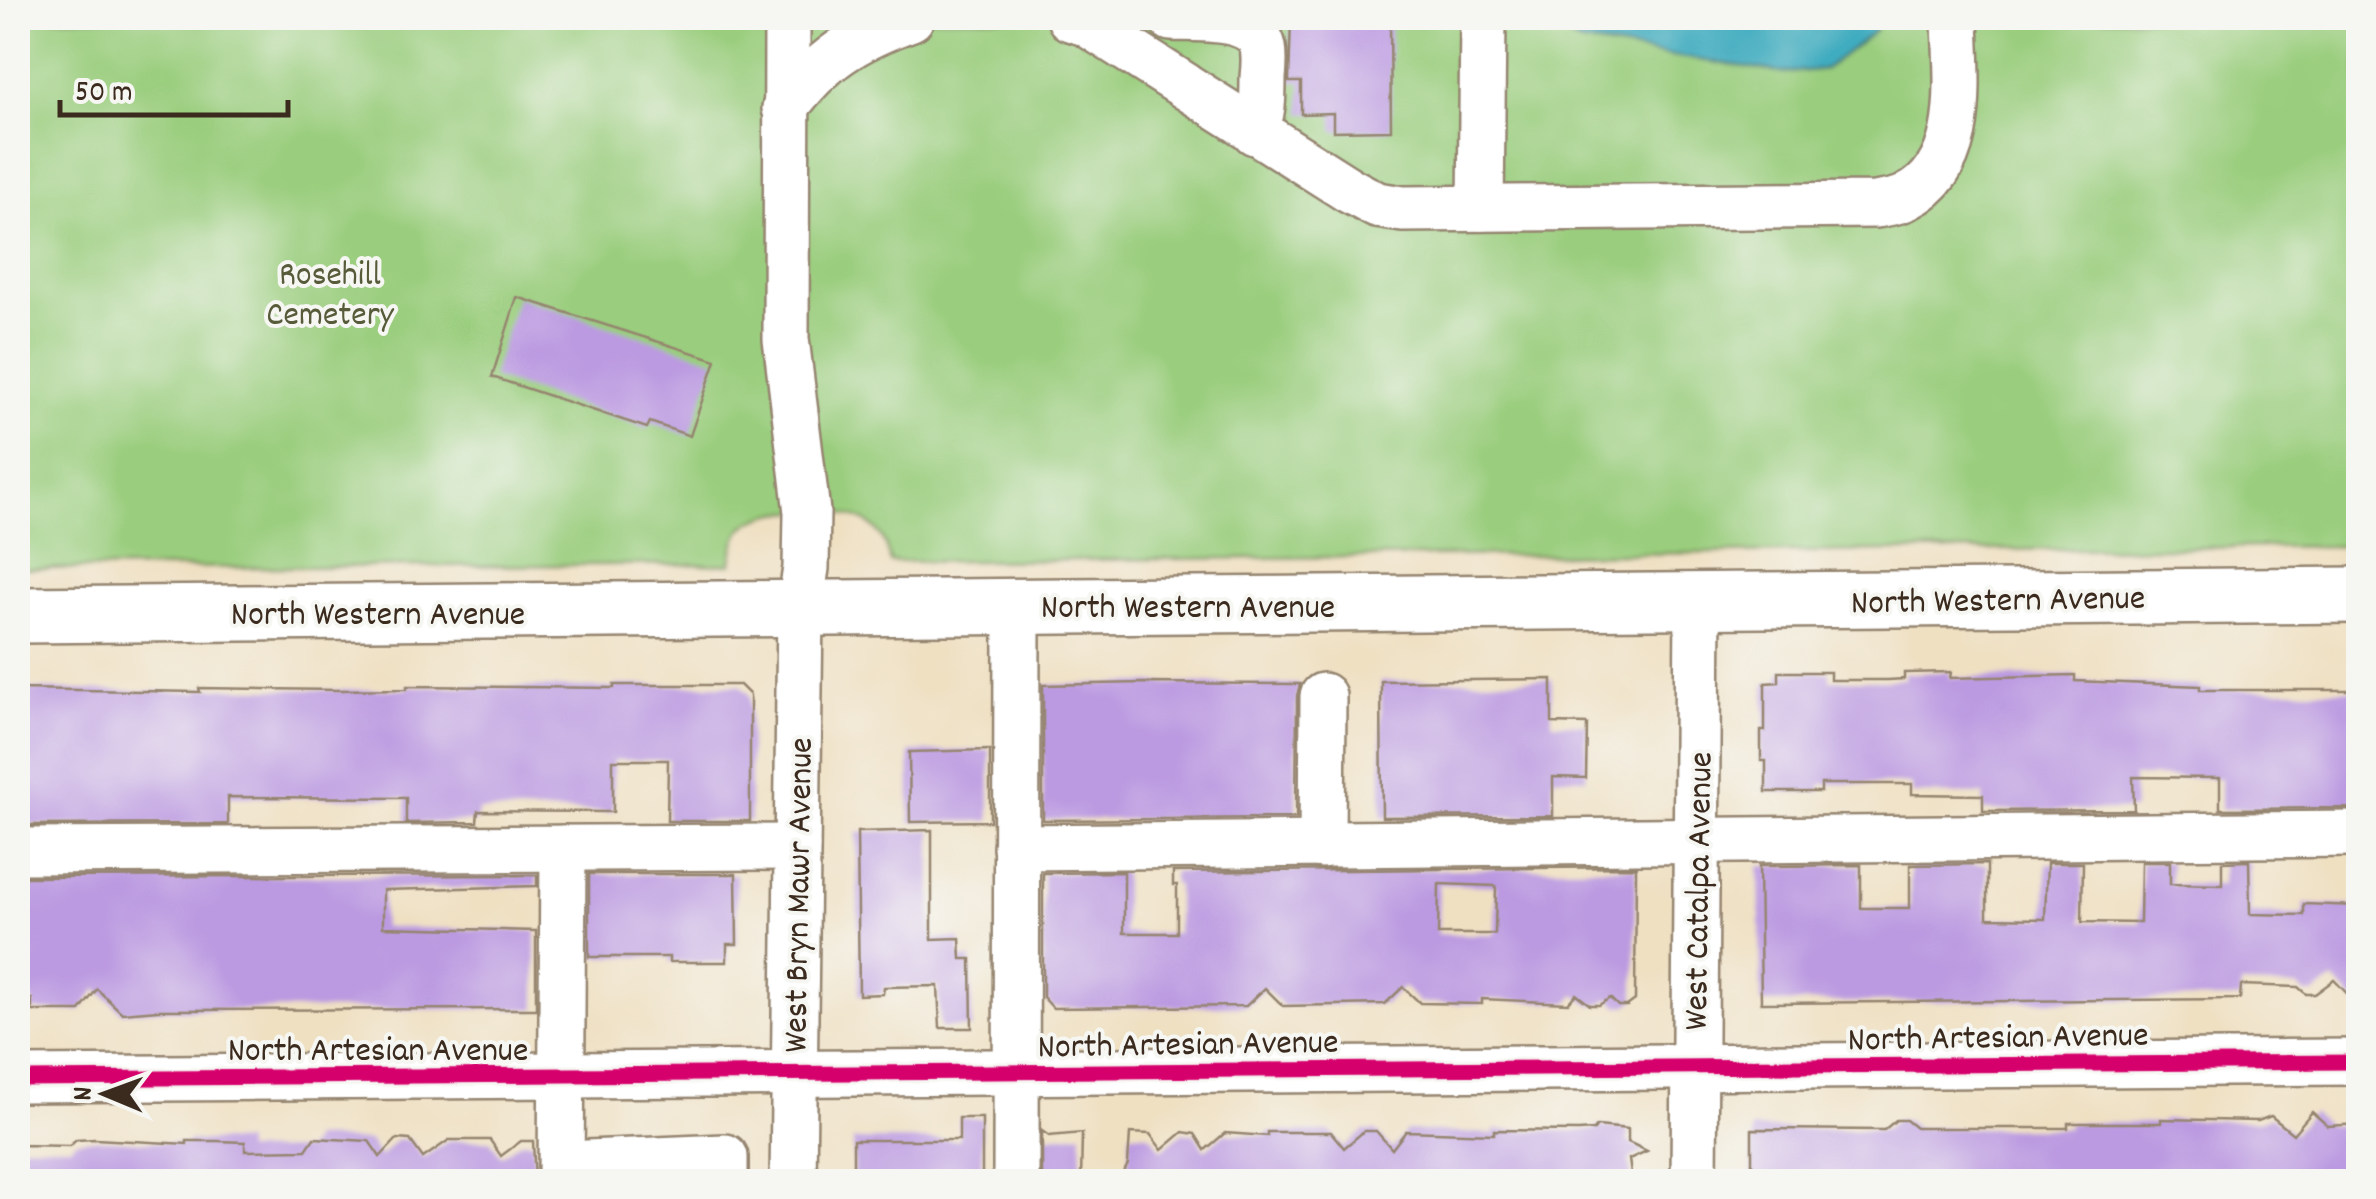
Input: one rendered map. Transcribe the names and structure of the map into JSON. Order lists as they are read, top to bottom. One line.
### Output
{"streets":{"main road":["North Western Avenue"],"street":["West Catalpa Avenue","West Bryn Mawr Avenue","North Artesian Avenue"]},"crossings":[["North Western Avenue","West Catalpa Avenue"],["North Western Avenue","West Bryn Mawr Avenue"],["West Catalpa Avenue","North Artesian Avenue"],["West Bryn Mawr Avenue","North Artesian Avenue"]],"parks":["Rosehill Cemetery"],"scale_bar":"50 m","north":"left"}
